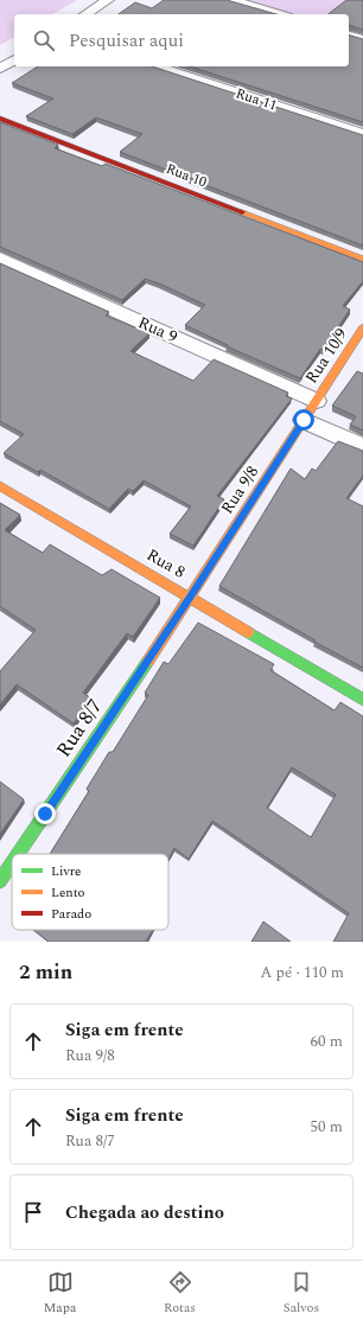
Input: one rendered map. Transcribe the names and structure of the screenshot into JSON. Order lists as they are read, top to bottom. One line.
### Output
{"streets":{"street":["Rua 11","Rua 10","Rua 9","Rua 10/9","Rua 9/8","Rua 8","Rua 8/7"]},"crossings":[["Rua 9","Rua 10/9"],["Rua 9","Rua 9/8"],["Rua 10/9","Rua 9/8"],["Rua 9/8","Rua 8"],["Rua 9/8","Rua 8/7"],["Rua 8","Rua 8/7"]],"legend":["Livre","Lento","Parado"],"page":{"search":"Pesquisar aqui","heading":["2 min","A pé · 110 m"],"list":[["Siga em frente","Rua 9/8","60 m"],["Siga em frente","Rua 8/7","50 m"],"Chegada ao destino"],"nav":["Mapa","Rotas","Salvos"]}}
